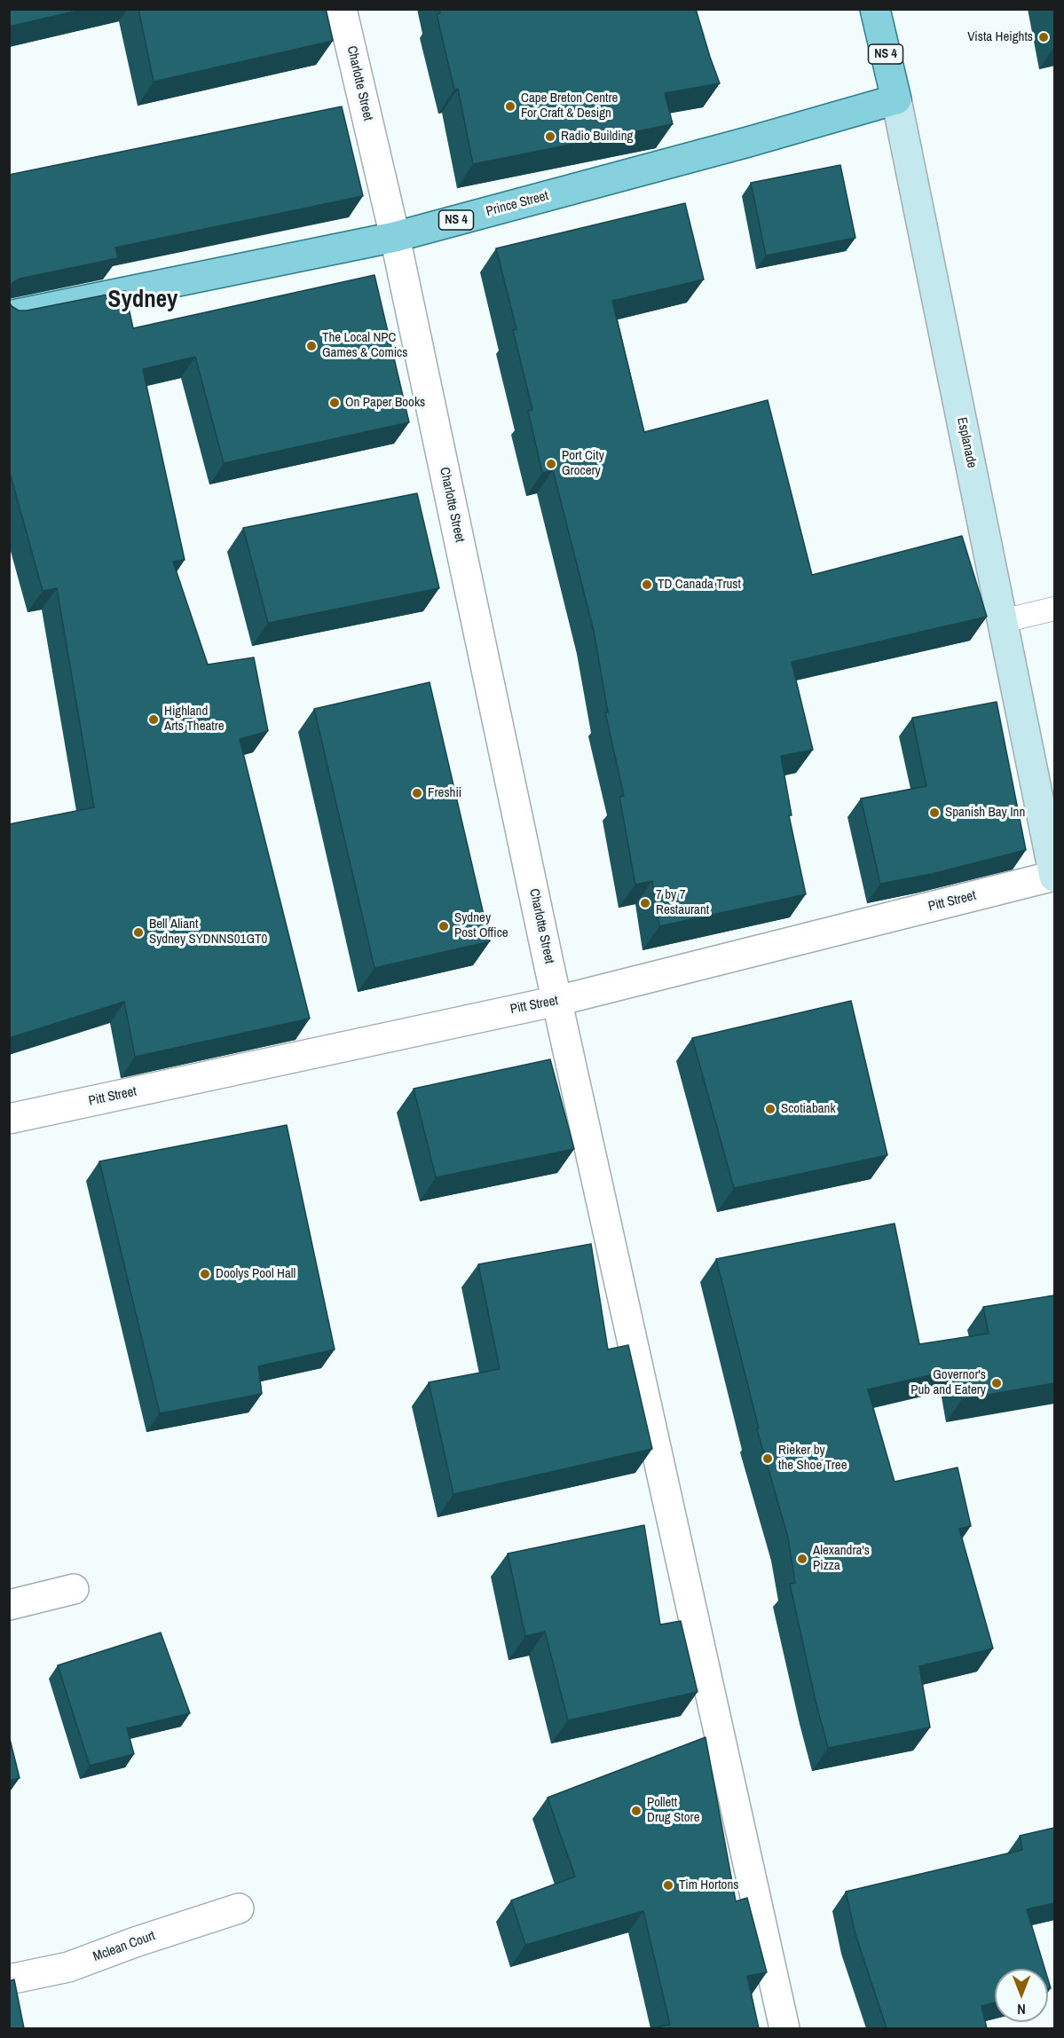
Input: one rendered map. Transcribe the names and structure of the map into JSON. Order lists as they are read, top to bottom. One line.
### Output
{"streets":{"main road":["NS 4","Prince Street","Esplanade"],"street":["Charlotte Street","Pitt Street","Mclean Court"]},"crossings":[["Charlotte Street","Prince Street"],["Charlotte Street","Pitt Street"],["Prince Street","Esplanade"],["Esplanade","Pitt Street"]],"districts":["Sydney"],"places":["Vista Heights","Cape Breton Centre For Craft & Design","Radio Building","The Local NPC Games & Comics","On Paper Books","Port City Grocery","TD Canada Trust","Highland Arts Theatre","Freshii","Spanish Bay Inn","7 by 7 Restaurant","Sydney Post Office","Bell Aliant Sydney SYDNNS01GT0","Scotiabank","Doolys Pool Hall","Governor's Pub and Eatery","Rieker by the Shoe Tree","Alexandra's Pizza","Pollett Drug Store","Tim Hortons"],"north":"bottom"}
